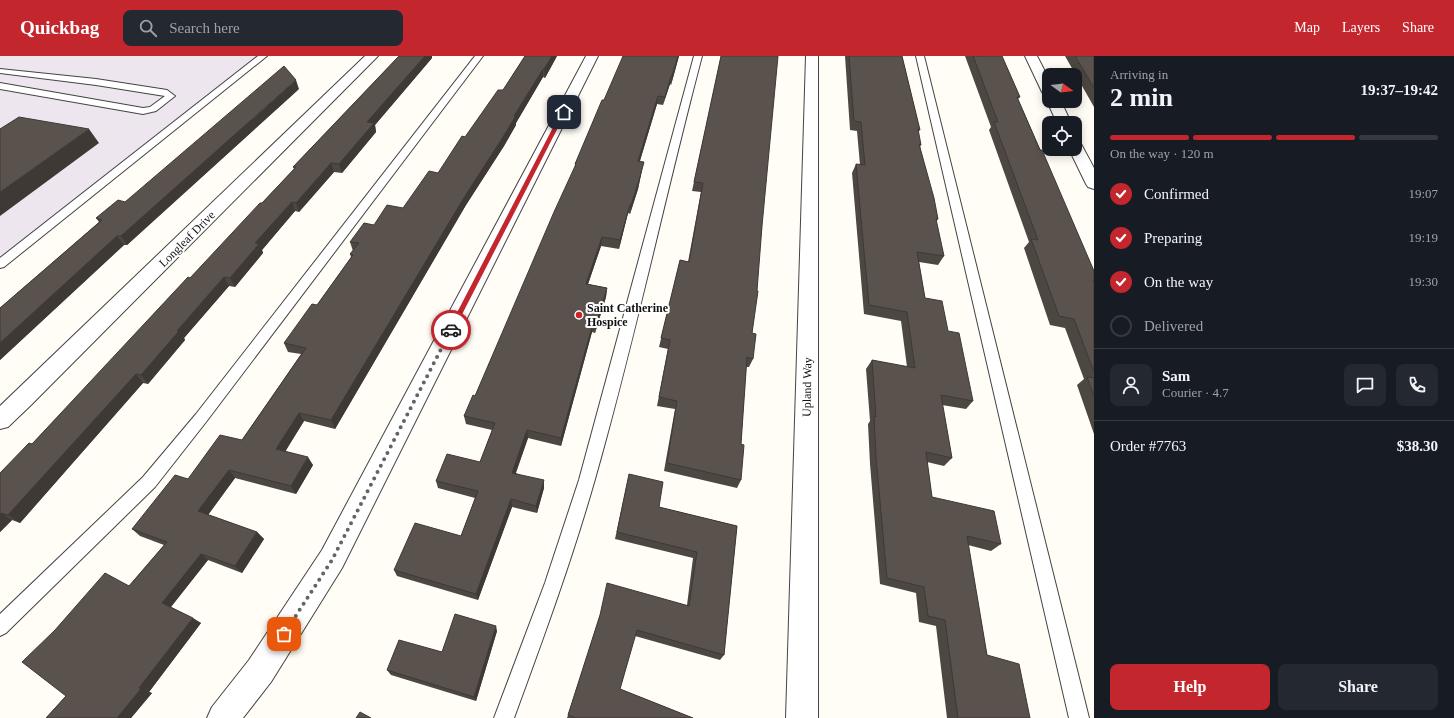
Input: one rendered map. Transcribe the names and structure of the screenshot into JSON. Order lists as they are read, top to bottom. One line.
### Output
{"streets":{"street":["Longleaf Drive","Upland Way"]},"places":["Saint Catherine Hospice"],"north":"right","page":{"header":"Quickbag","search":"Search here","nav":["Map","Layers","Share"],"heading":["2 min","Arriving in","19:37–19:42"],"panel":["Sam","Courier · 4.7","Order #7763","$38.30"],"bar":"On the way · 120 m","list":[["Confirmed","19:07"],["Preparing","19:19"],["On the way","19:30"],"Delivered"],"buttons":["Help","Share"]}}
